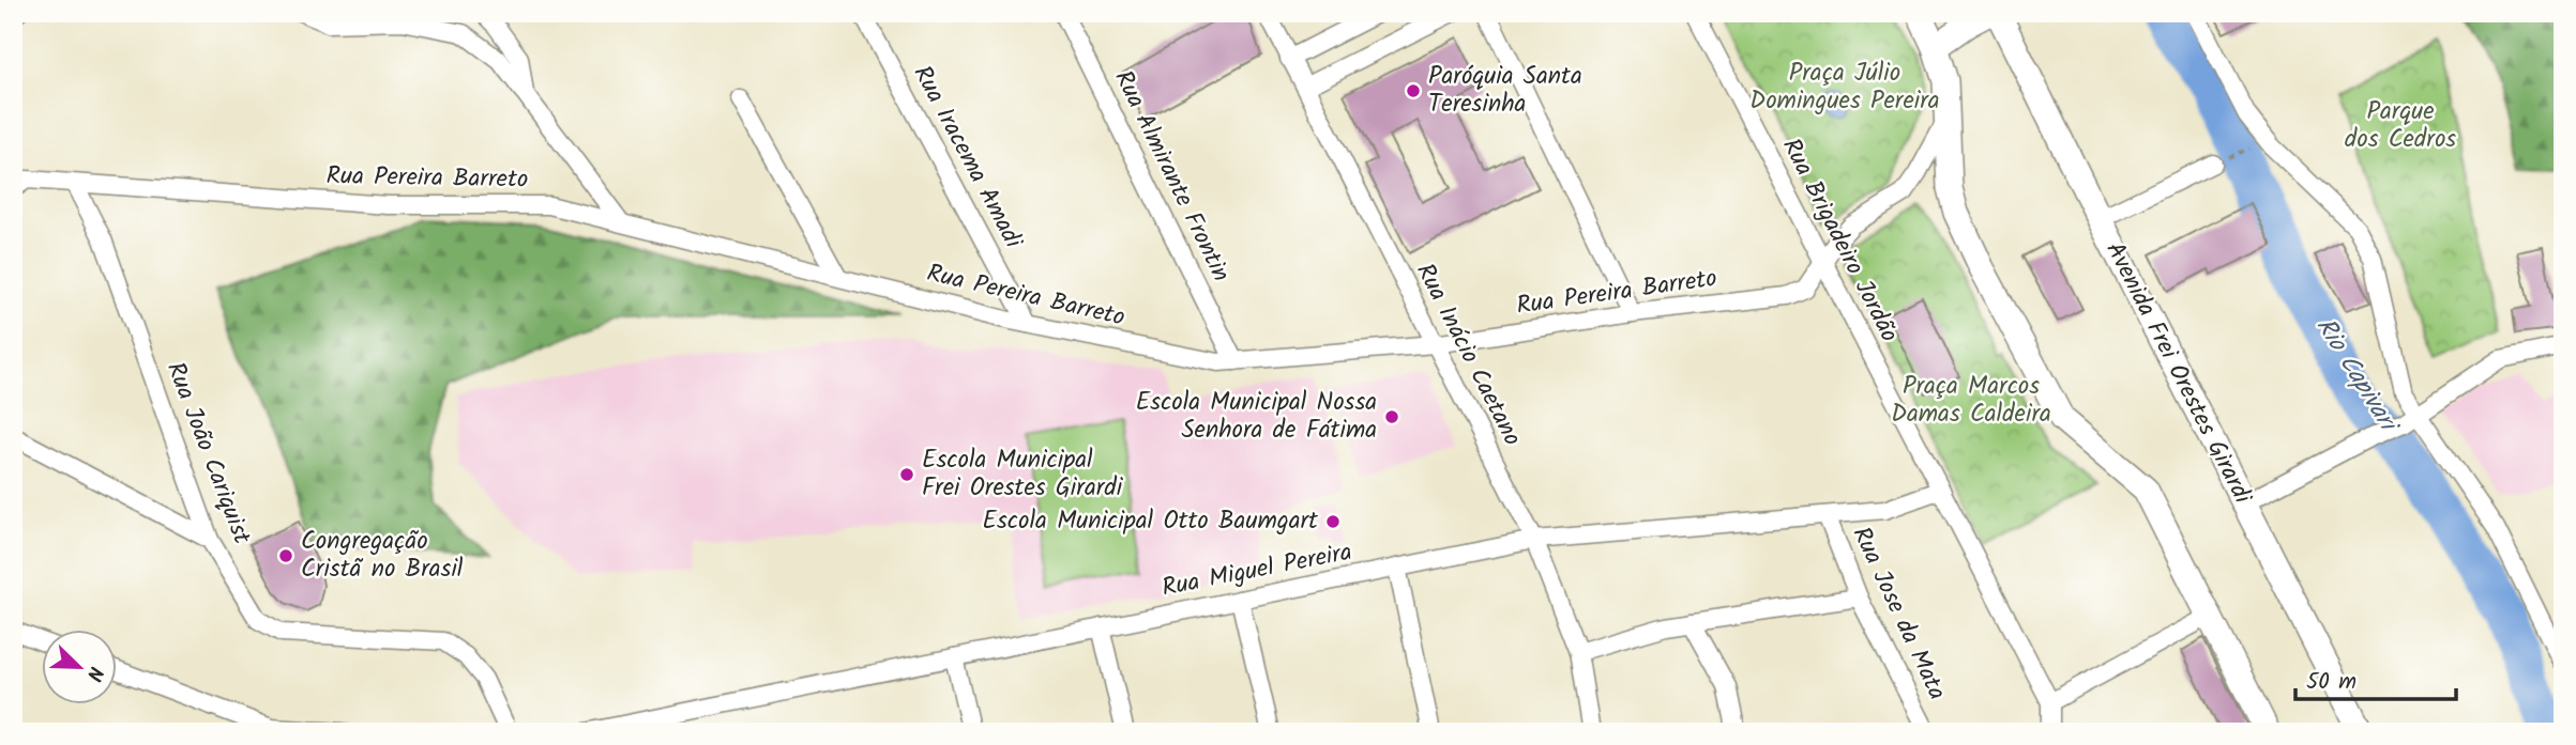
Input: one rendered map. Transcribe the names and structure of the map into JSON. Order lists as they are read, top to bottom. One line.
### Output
{"streets":{"main road":["Avenida Frei Orestes Girardi"],"street":["Rua Iracema Amadi","Rua Almirante Frontin","Rua Pereira Barreto","Rua Brigadeiro Jordão","Rua Inácio Caetano","Rua João Cariquist","Rua Miguel Pereira","Rua Jose da Mata"]},"crossings":[["Rua Iracema Amadi","Rua Pereira Barreto"],["Rua Almirante Frontin","Rua Pereira Barreto"],["Rua Pereira Barreto","Rua Brigadeiro Jordão"],["Rua Pereira Barreto","Rua Inácio Caetano"],["Rua Pereira Barreto","Rua João Cariquist"],["Rua Brigadeiro Jordão","Rua Miguel Pereira"],["Rua Inácio Caetano","Rua Miguel Pereira"],["Rua Miguel Pereira","Rua Jose da Mata"]],"water":["Rio Capivari"],"parks":["Praça Júlio Domingues Pereira","Parque dos Cedros","Praça Marcos Damas Caldeira"],"places":["Paróquia Santa Teresinha","Escola Municipal Nossa Senhora de Fátima","Escola Municipal Frei Orestes Girardi","Escola Municipal Otto Baumgart","Congregação Cristã no Brasil"],"scale_bar":"50 m","north":"bottom right"}
